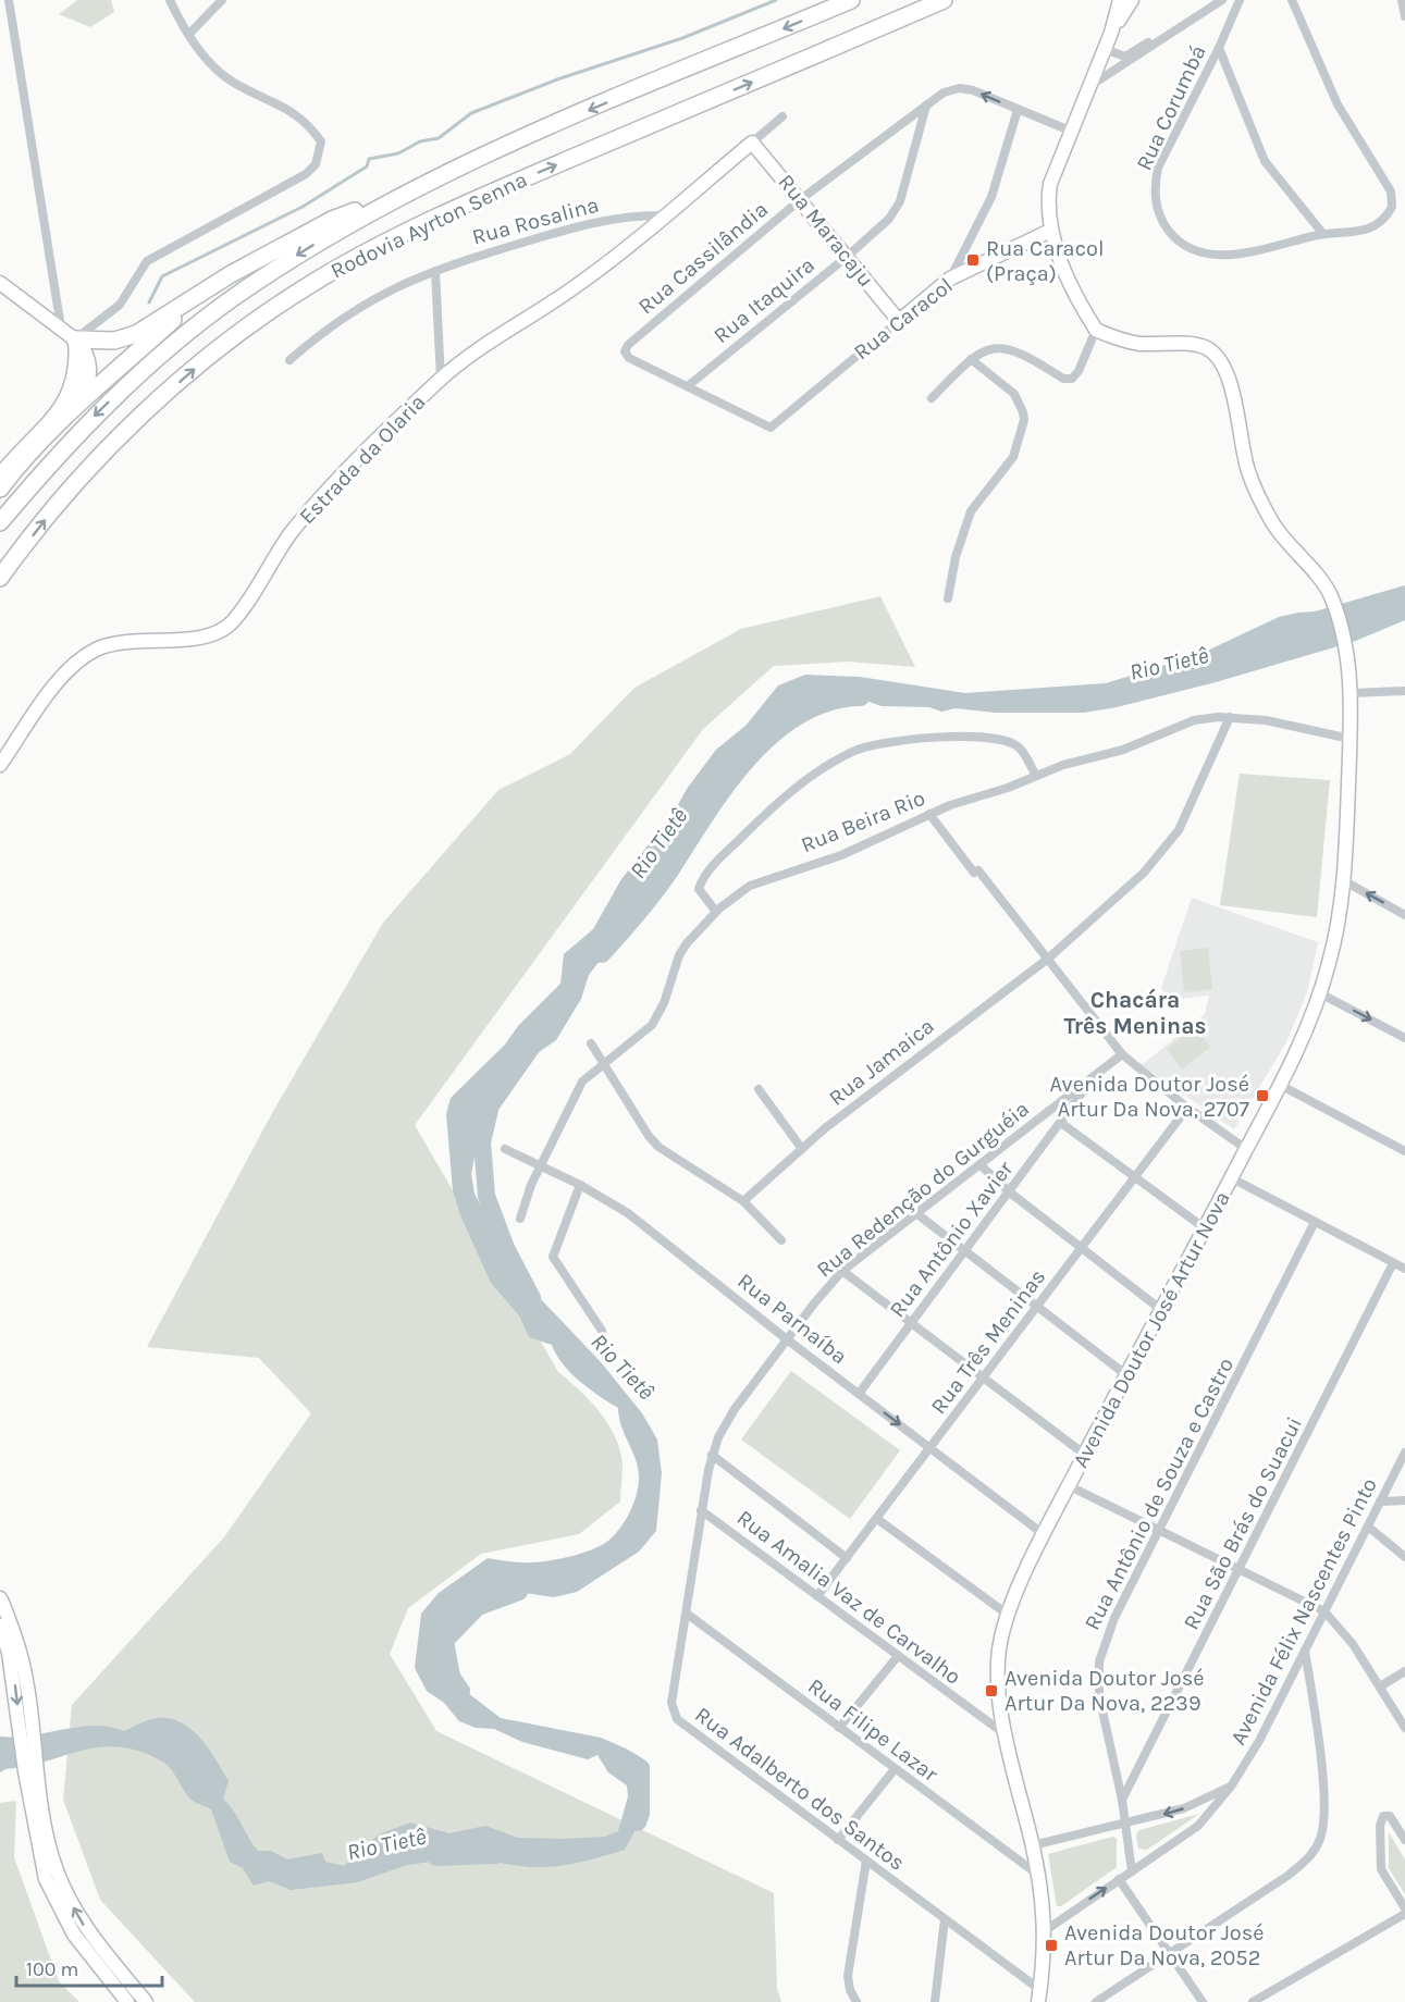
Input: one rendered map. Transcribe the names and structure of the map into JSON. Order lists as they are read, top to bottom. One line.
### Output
{"streets":{"highway":["Rodovia Ayrton Senna"],"main road":["Rua Maracaju","Rua Caracol","Estrada da Olaria","Avenida Doutor José Artur Nova"],"street":["Rua Corumbá","Rua Rosalina","Rua Cassilândia","Rua Itaquira","Rua Beira Rio","Rua Jamaica","Rua Redenção do Gurguéia","Rua Antônio Xavier","Rua Parnaíba","Rua Três Meninas","Rua Antônio de Souza e Castro","Rua São Brás do Suacui","Rua Amalia Vaz de Carvalho","Avenida Félix Nascentes Pinto","Rua Filipe Lazar","Rua Adalberto dos Santos"]},"crossings":[["Rua Rosalina","Estrada da Olaria"],["Rua Maracaju","Rua Cassilândia"],["Rua Maracaju","Rua Itaquira"],["Rua Maracaju","Rua Caracol"],["Rua Maracaju","Estrada da Olaria"],["Rua Cassilândia","Rua Itaquira"],["Rua Cassilândia","Rua Caracol"],["Rua Itaquira","Rua Caracol"],["Rua Beira Rio","Rua Jamaica"],["Rua Beira Rio","Rua Parnaíba"],["Rua Beira Rio","Avenida Doutor José Artur Nova"],["Rua Redenção do Gurguéia","Rua Antônio Xavier"],["Rua Redenção do Gurguéia","Rua Parnaíba"],["Rua Redenção do Gurguéia","Rua Adalberto dos Santos"],["Rua Antônio Xavier","Rua Parnaíba"],["Rua Parnaíba","Avenida Doutor José Artur Nova"],["Rua Parnaíba","Rua Três Meninas"],["Rua Parnaíba","Rua Adalberto dos Santos"],["Avenida Doutor José Artur Nova","Rua Amalia Vaz de Carvalho"],["Avenida Doutor José Artur Nova","Avenida Félix Nascentes Pinto"],["Avenida Doutor José Artur Nova","Rua Filipe Lazar"],["Avenida Doutor José Artur Nova","Rua Adalberto dos Santos"],["Rua Três Meninas","Rua Amalia Vaz de Carvalho"],["Rua Antônio de Souza e Castro","Rua São Brás do Suacui"],["Rua Antônio de Souza e Castro","Avenida Félix Nascentes Pinto"],["Rua Amalia Vaz de Carvalho","Rua Adalberto dos Santos"],["Rua Filipe Lazar","Rua Adalberto dos Santos"]],"districts":["Chacára Três Meninas"],"water":["Rio Tietê"],"places":{"transit":["Rua Caracol (Praça)","Avenida Doutor José Artur Da Nova, 2707","Avenida Doutor José Artur Da Nova, 2239","Avenida Doutor José Artur Da Nova, 2052"]},"scale_bar":"100 m"}
